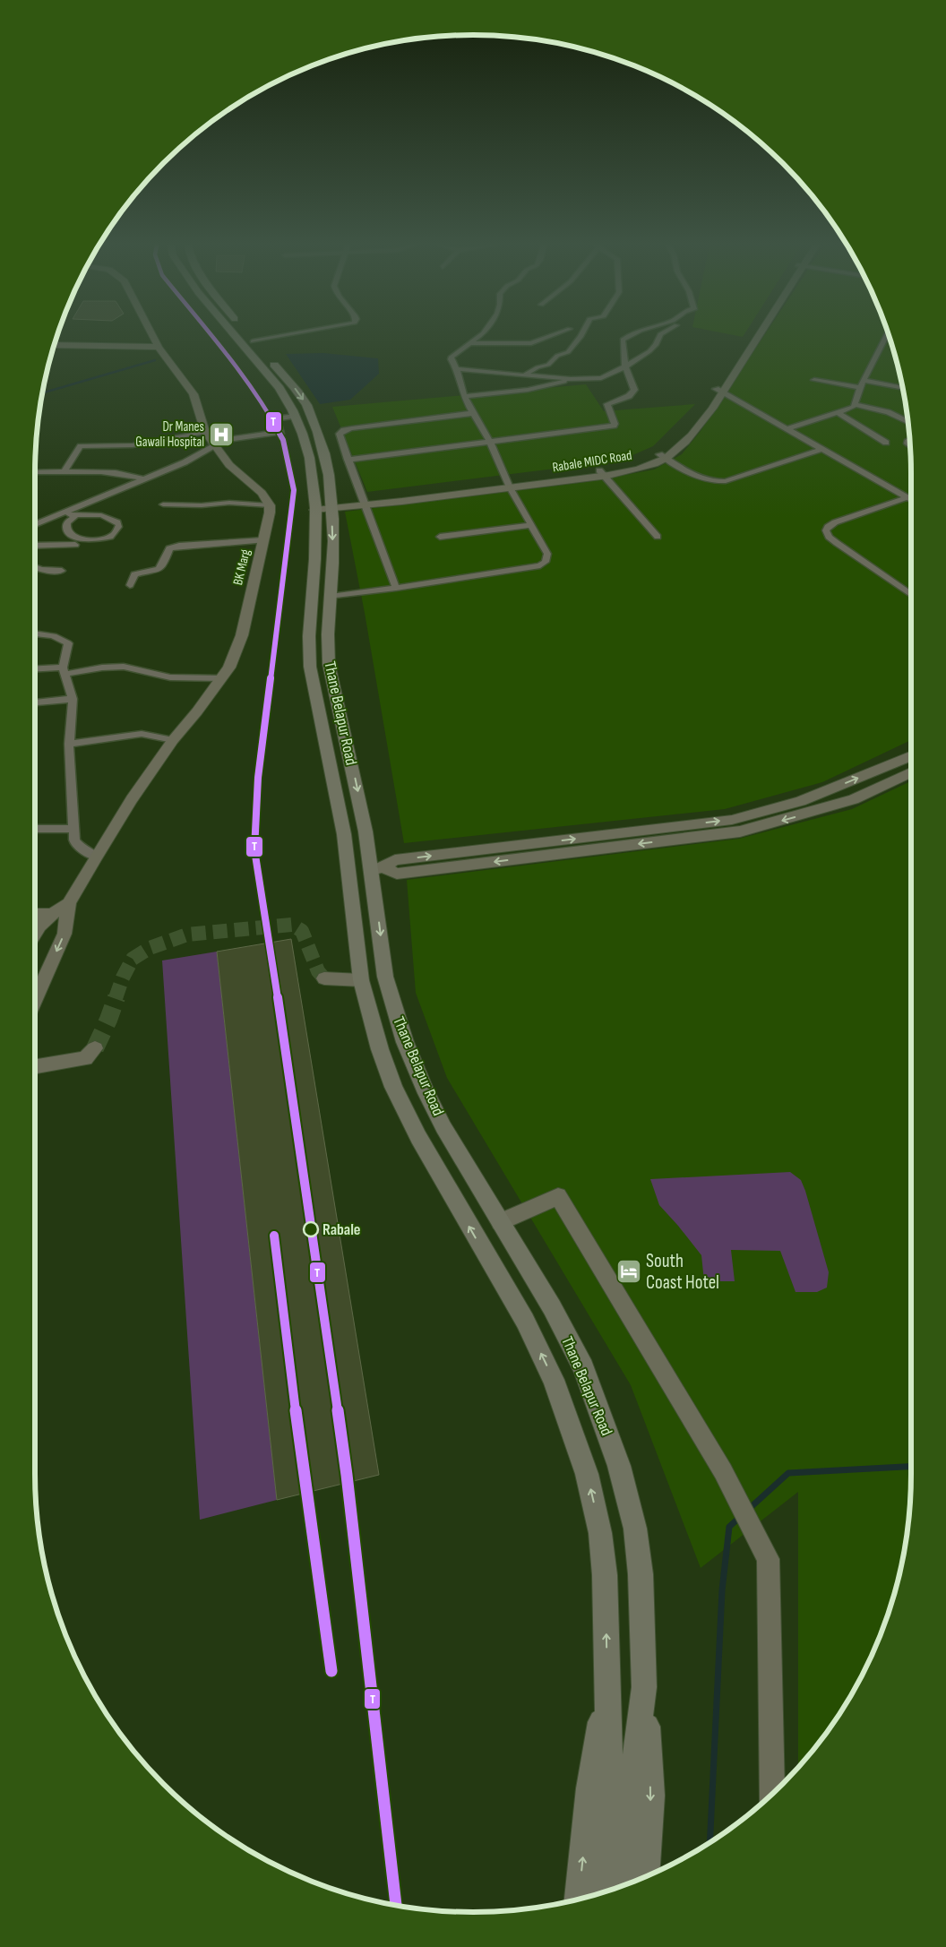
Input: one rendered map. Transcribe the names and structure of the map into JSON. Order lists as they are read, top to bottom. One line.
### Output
{"streets":{"main road":["Thane Belapur Road"],"street":["Rabale MIDC Road","BK Marg"]},"crossings":[["Rabale MIDC Road","Thane Belapur Road"]],"places":{"hospital":["Dr Manes Gawali Hospital"],"other":["Rabale"],"hotel":["South Coast Hotel"]},"lines":["transit line T"]}
